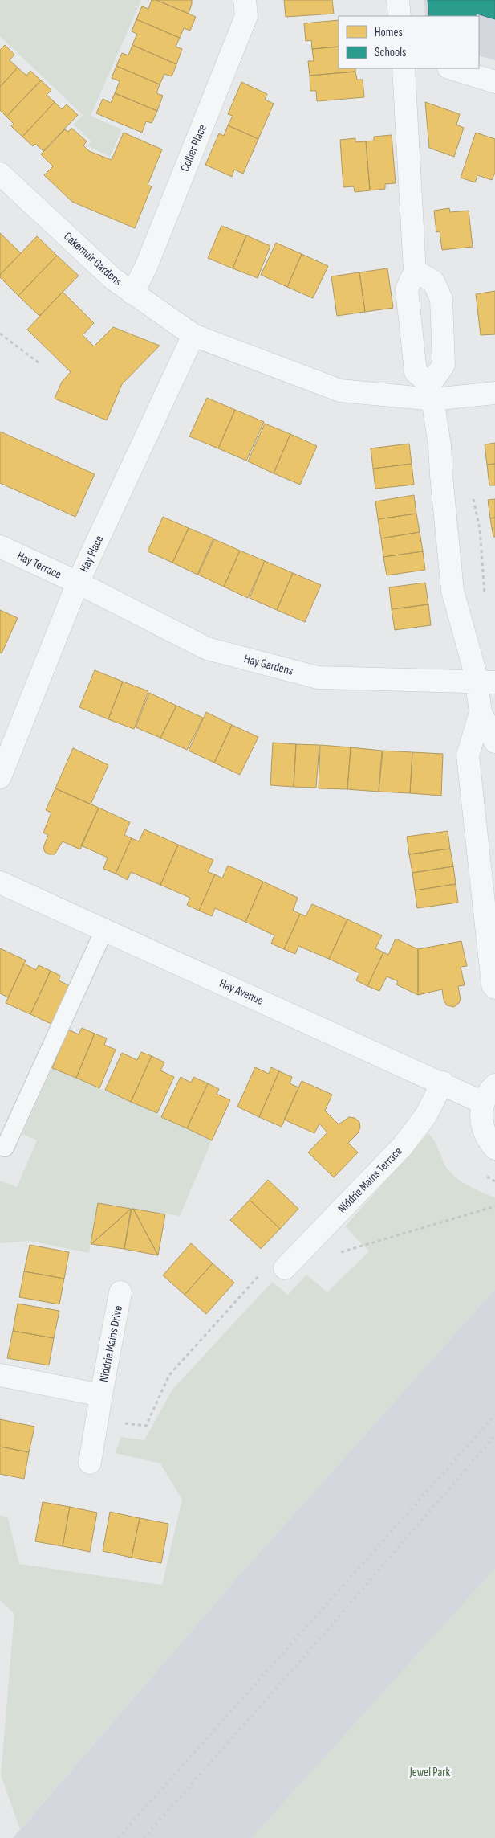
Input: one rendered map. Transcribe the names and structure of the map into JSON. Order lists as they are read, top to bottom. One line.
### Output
{"streets":{"street":["Collier Place","Cakemuir Gardens","Hay Place","Hay Terrace","Hay Gardens","Hay Avenue","Niddrie Mains Terrace","Niddrie Mains Drive"]},"crossings":[["Collier Place","Cakemuir Gardens"],["Cakemuir Gardens","Hay Place"],["Hay Place","Hay Terrace"],["Hay Place","Hay Gardens"],["Hay Terrace","Hay Gardens"],["Hay Avenue","Niddrie Mains Terrace"]],"parks":["Jewel Park"],"legend":["Homes","Schools"]}
